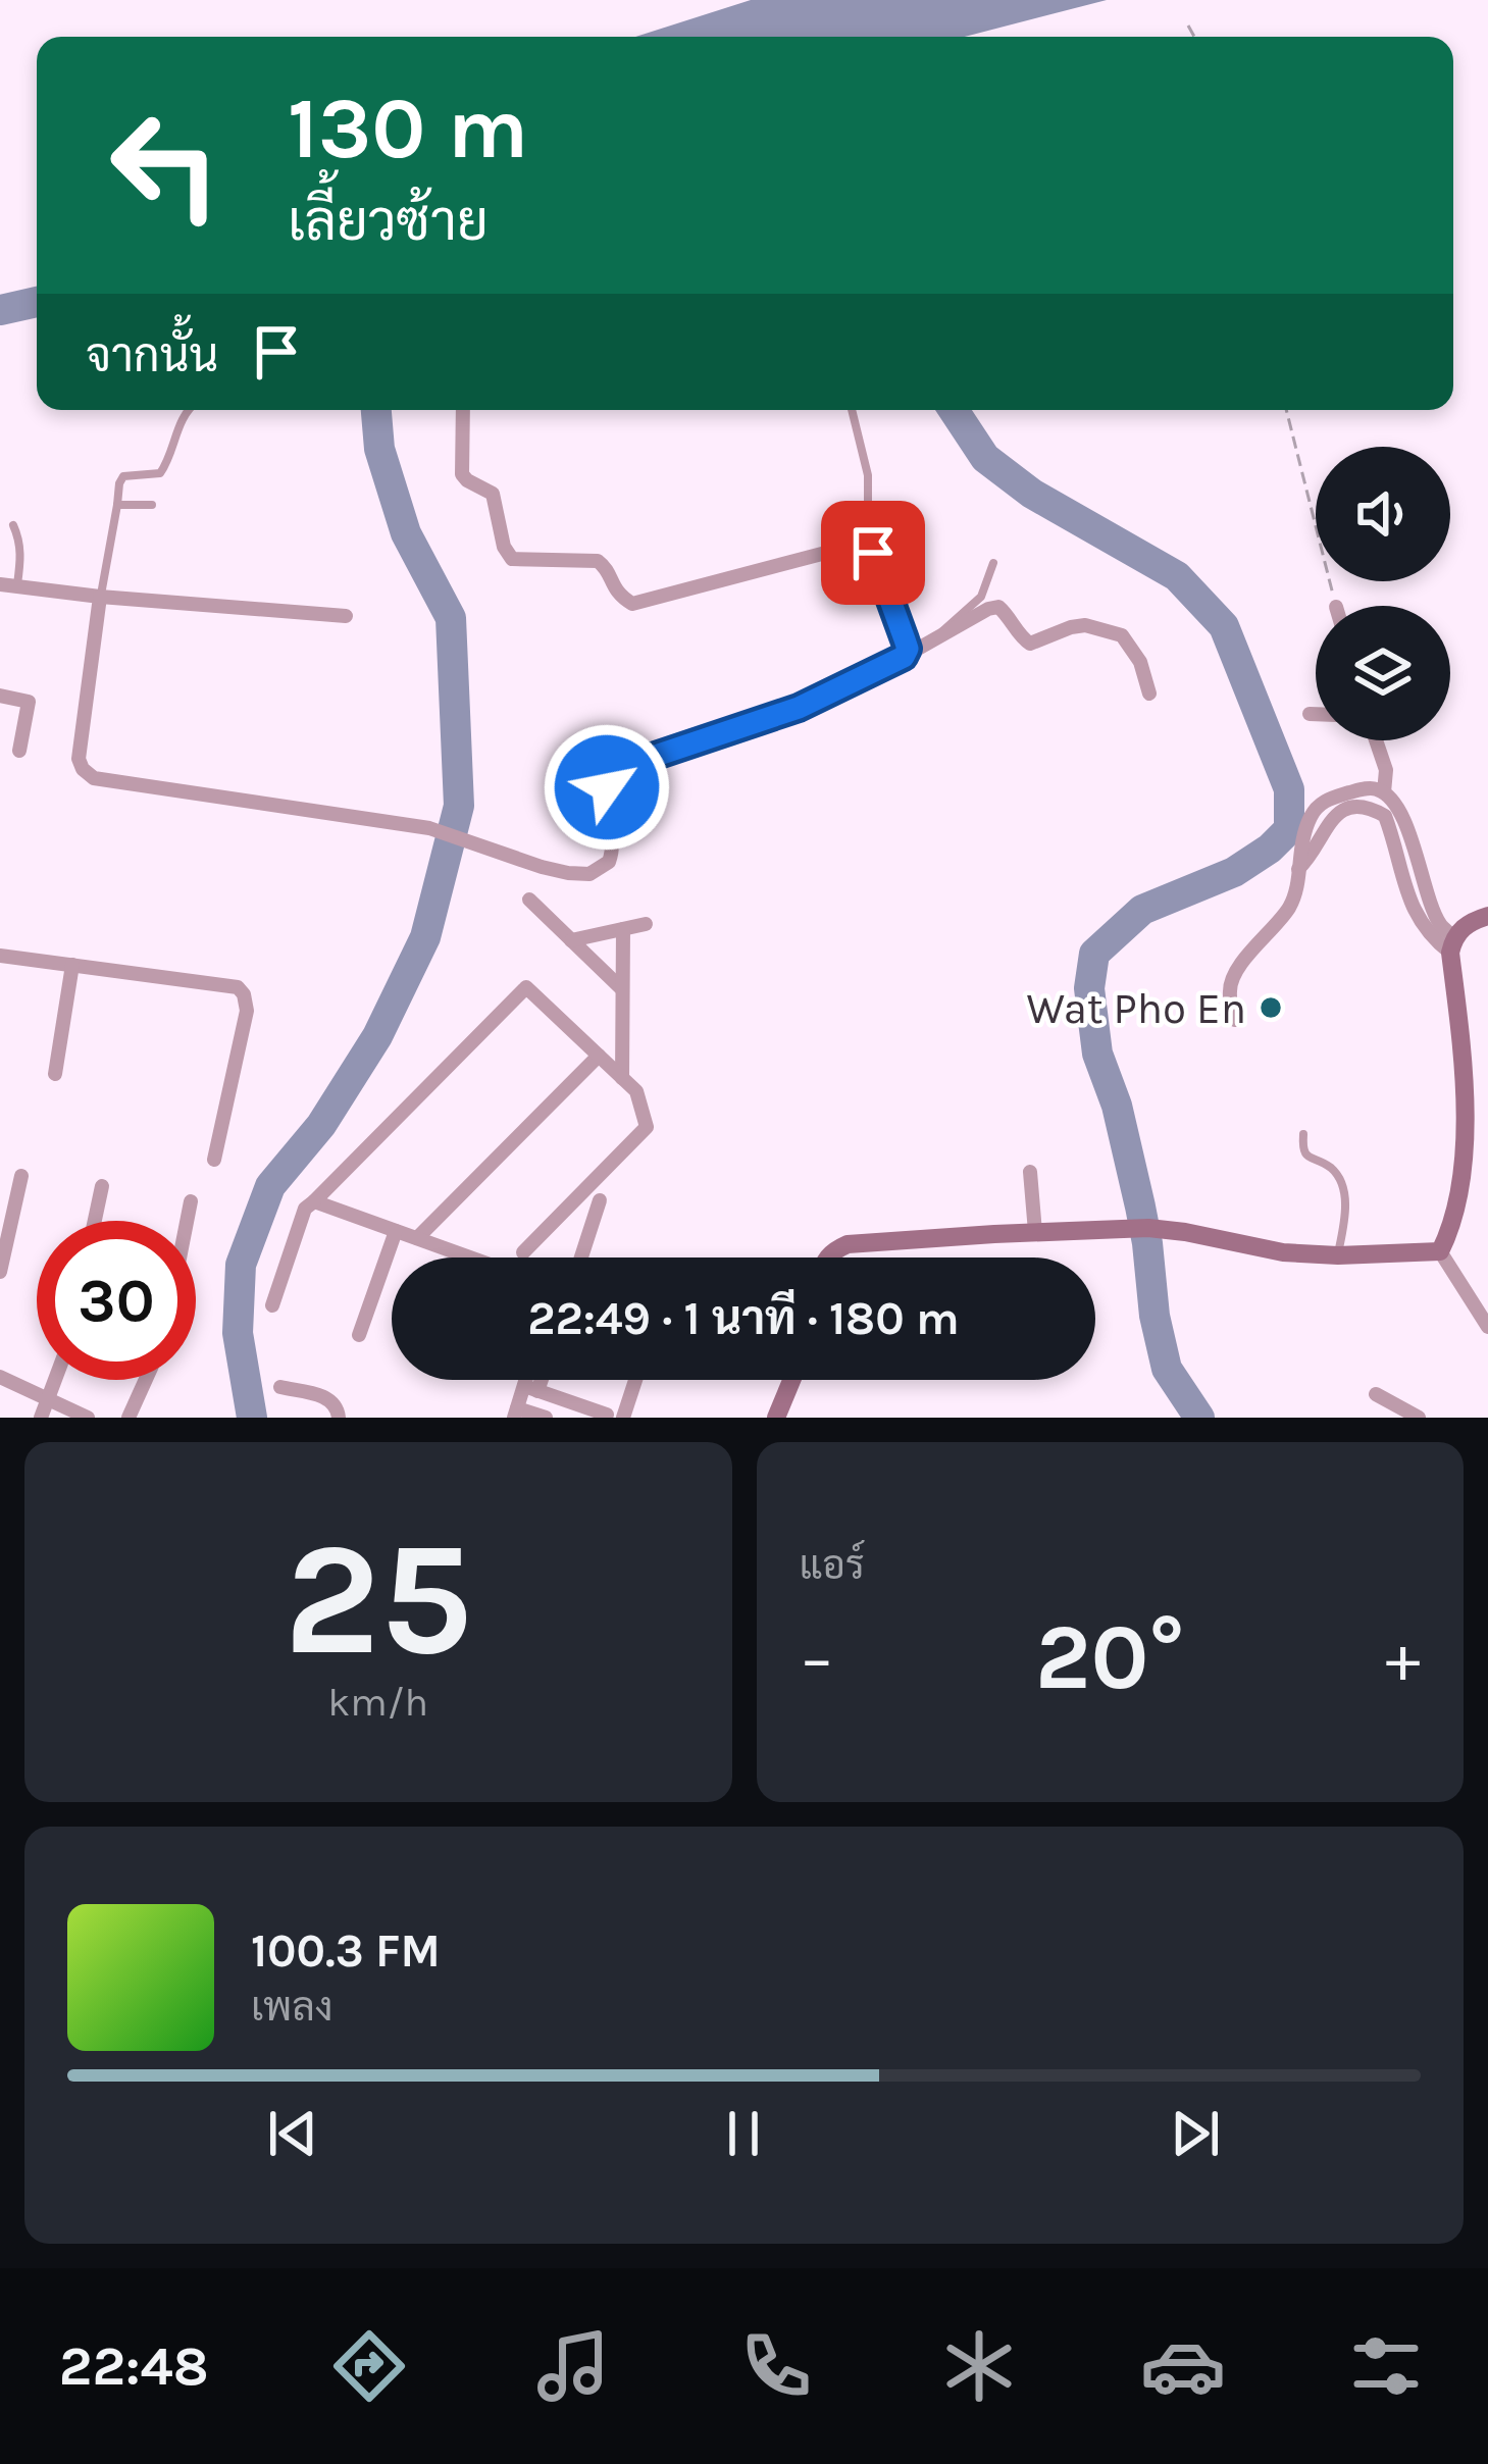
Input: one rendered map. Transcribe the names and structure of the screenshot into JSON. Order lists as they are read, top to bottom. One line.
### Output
{"places":["Wat Pho En"],"page":{"turn":["130 m","เลี้ยวซ้าย"],"then":"จากนั้น","limit":"30","trip":"22:49 · 1 นาที · 180 m","tile":[["25","km/h"],"แอร์"],"heat":["−","20°","+"],"song":["100.3 FM","เพลง"],"tabs":"22:48"}}
